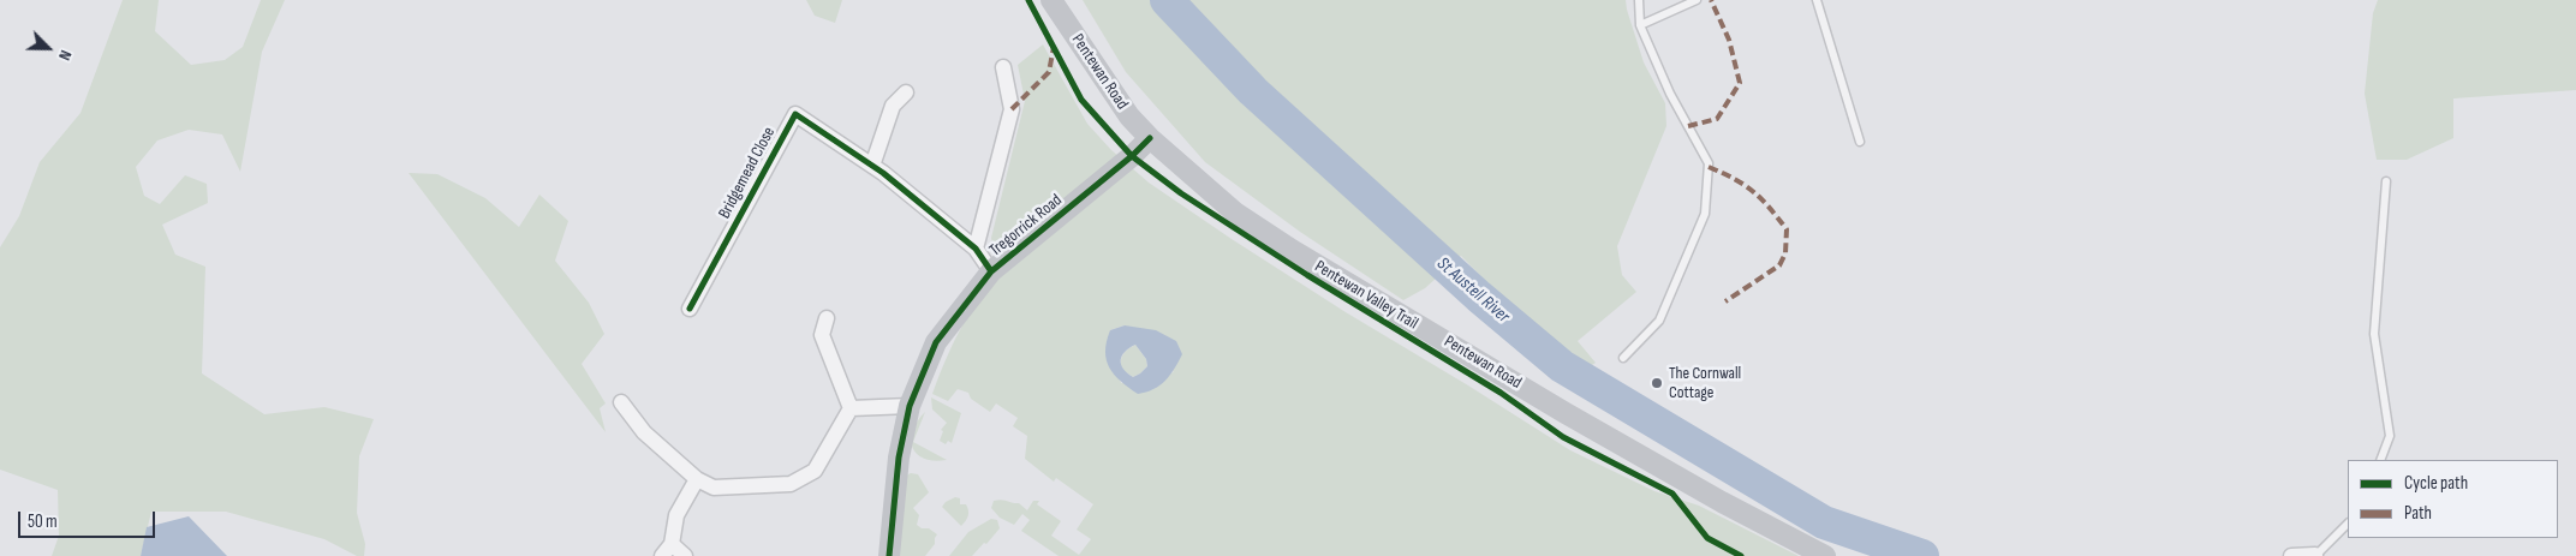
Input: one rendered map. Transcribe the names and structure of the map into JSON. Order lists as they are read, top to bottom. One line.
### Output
{"streets":{"main road":["Pentewan Road","Tregorrick Road"],"street":["Bridgemead Close"],"cycle path":["Pentewan Valley Trail"]},"crossings":[["Pentewan Road","Tregorrick Road"],["Bridgemead Close","Tregorrick Road"]],"water":["St Austell River"],"places":["The Cornwall Cottage"],"legend":["Cycle path","Path"],"scale_bar":"50 m","north":"bottom right"}
